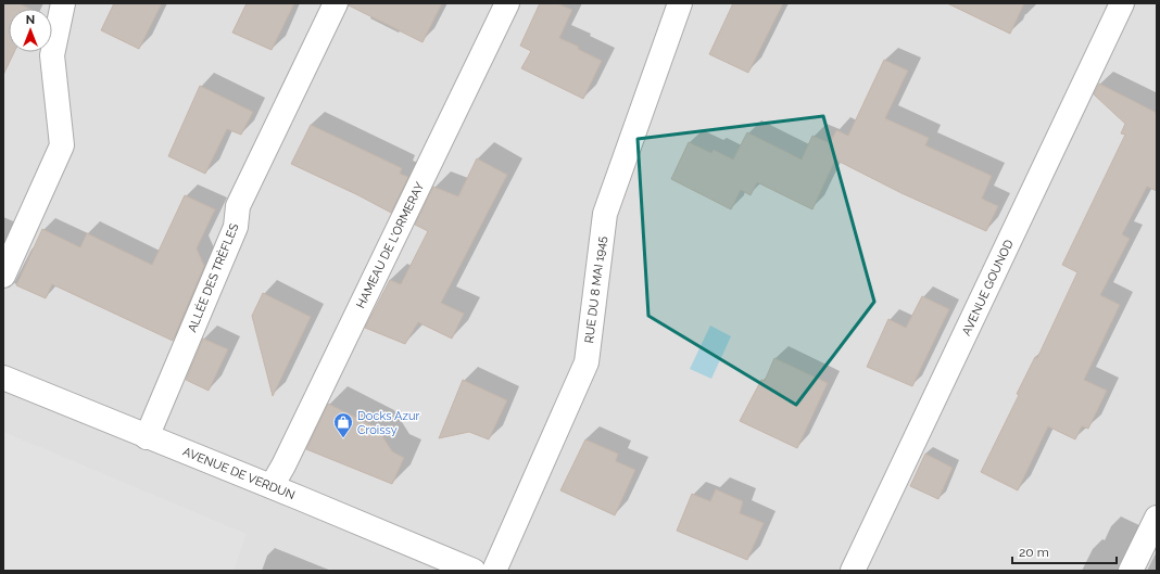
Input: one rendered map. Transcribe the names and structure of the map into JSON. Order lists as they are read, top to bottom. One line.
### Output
{"streets":{"street":["HAMEAU DE L'ORMERAY","ALLÉE DES TRÈFLES","AVENUE GOUNOD","RUE DU 8 MAI 1945","AVENUE DE VERDUN"]},"crossings":[["HAMEAU DE L'ORMERAY","AVENUE DE VERDUN"],["ALLÉE DES TRÈFLES","AVENUE DE VERDUN"]],"places":{"shop":["Docks Azur Croissy"]},"scale_bar":"20 m","north":"top"}
